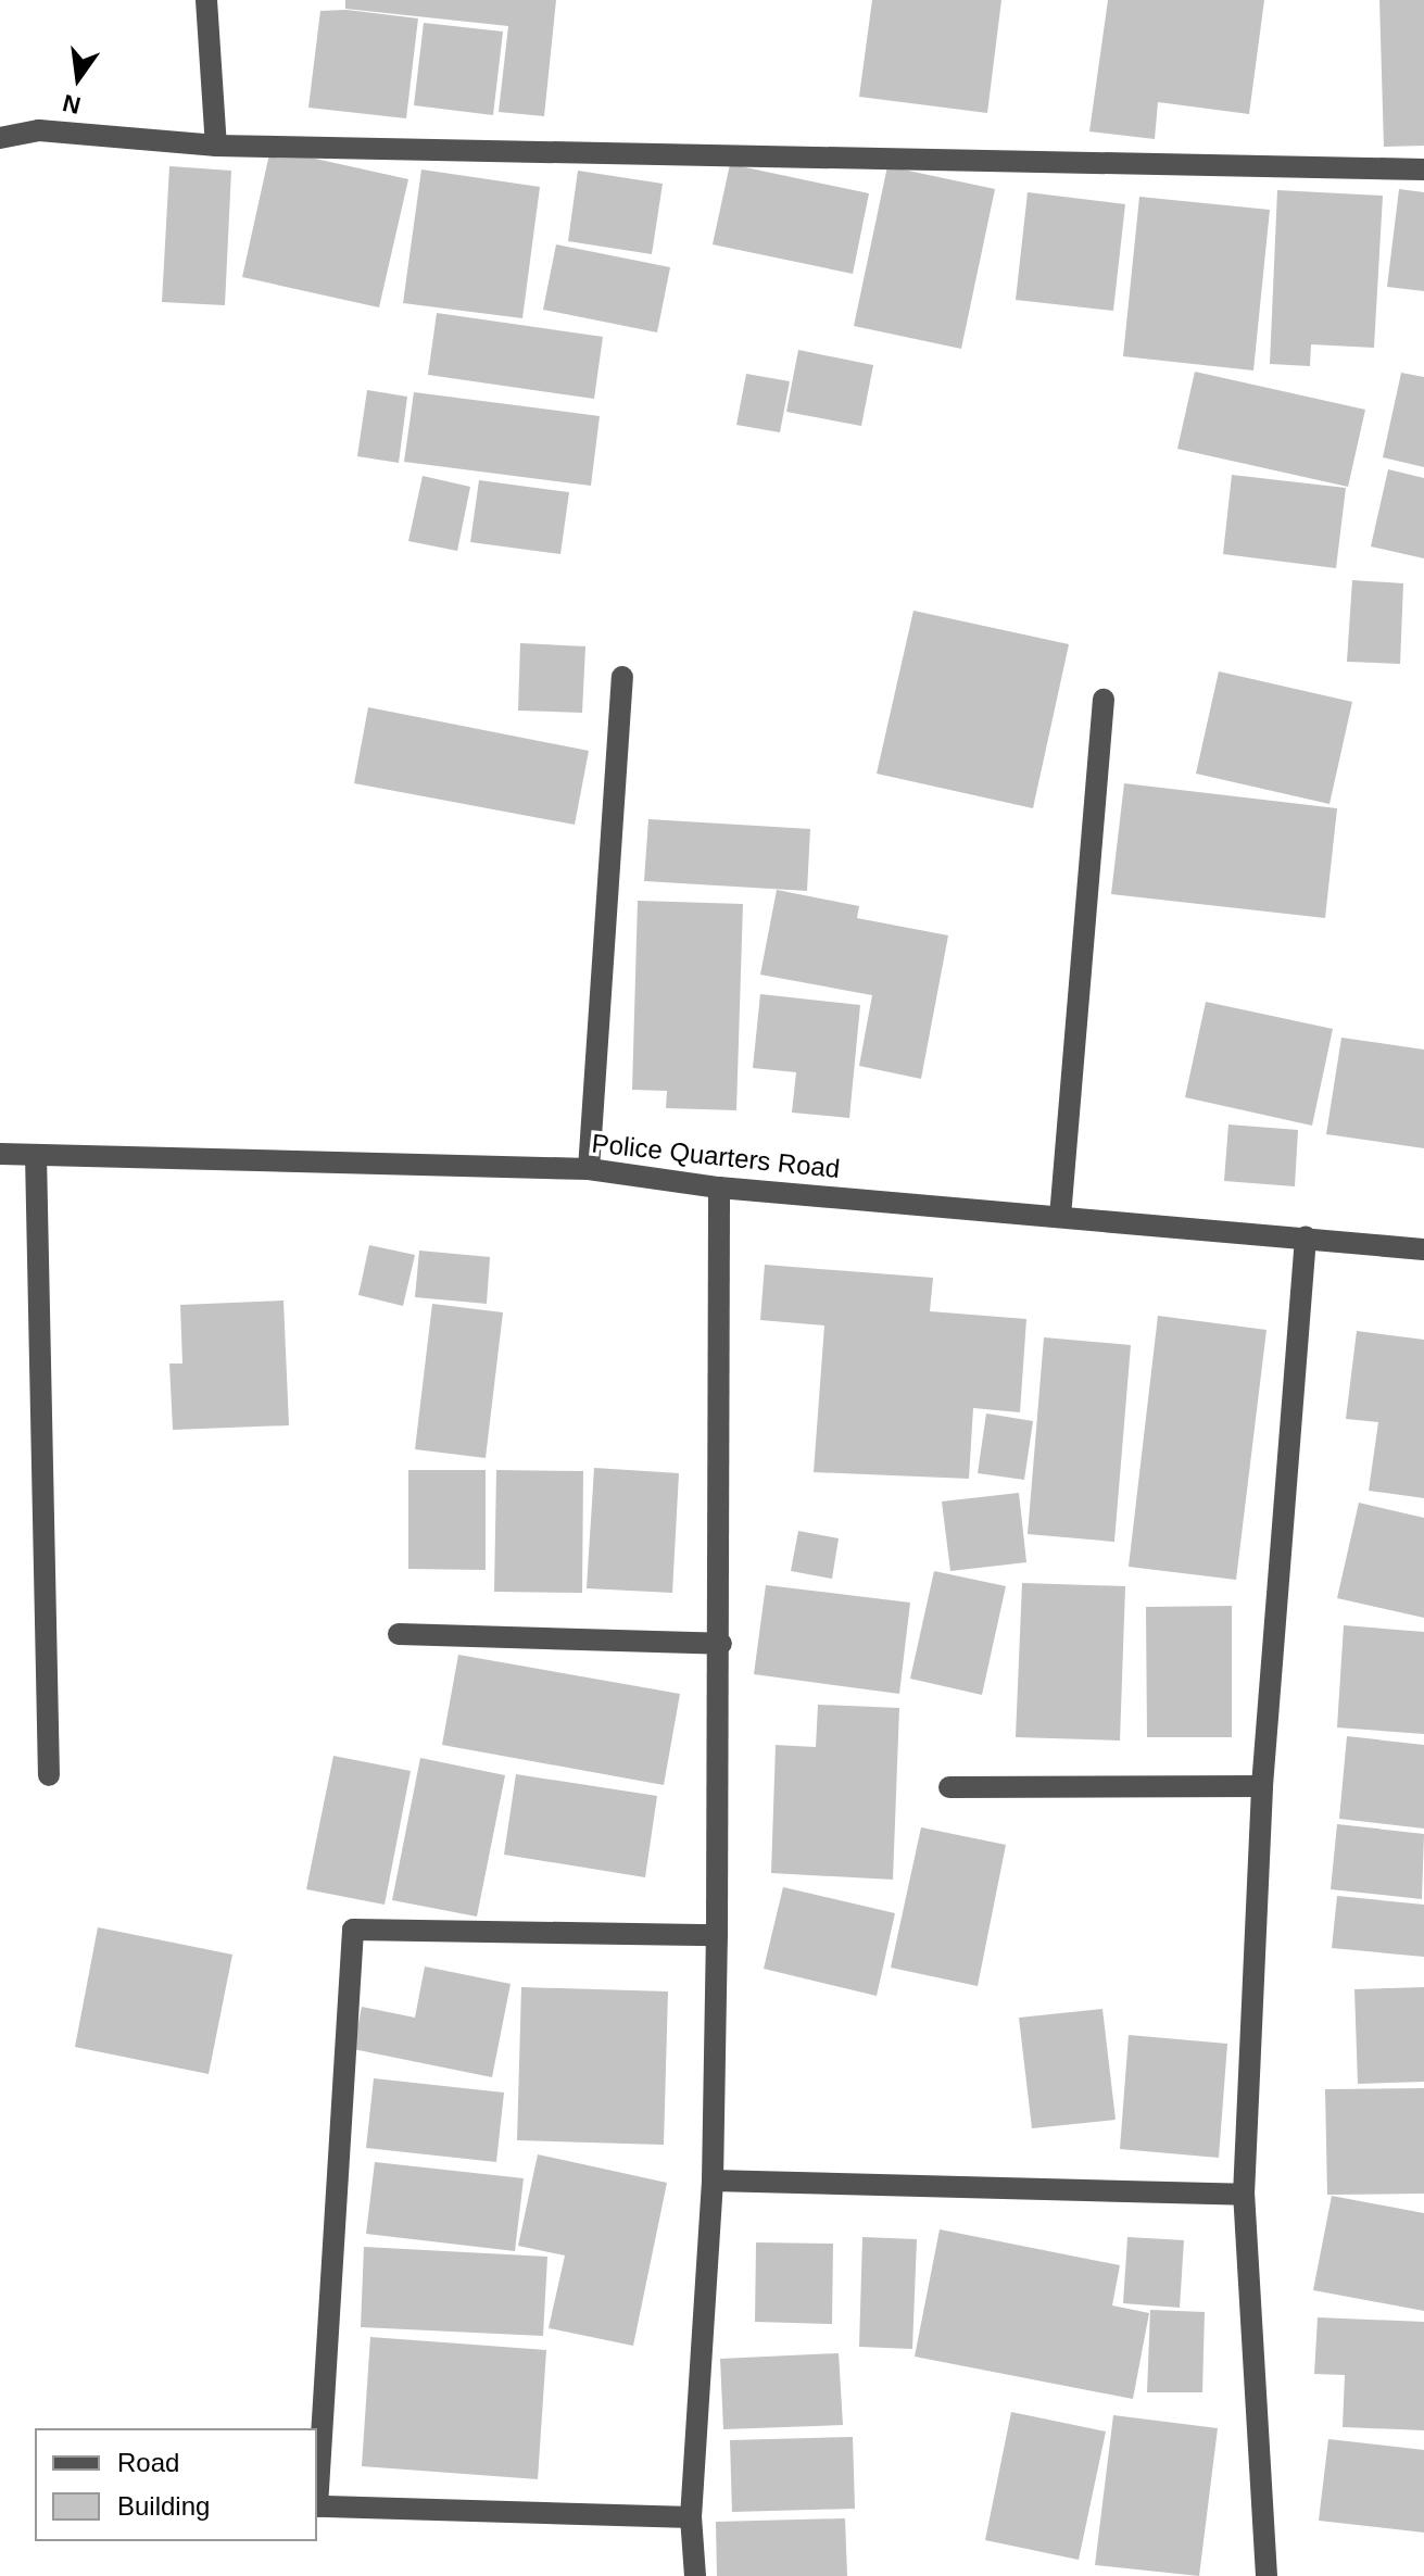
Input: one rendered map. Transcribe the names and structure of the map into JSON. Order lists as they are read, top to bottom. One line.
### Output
{"streets":{"street":["Police Quarters Road"]},"legend":["Road","Building"],"north":"bottom"}
